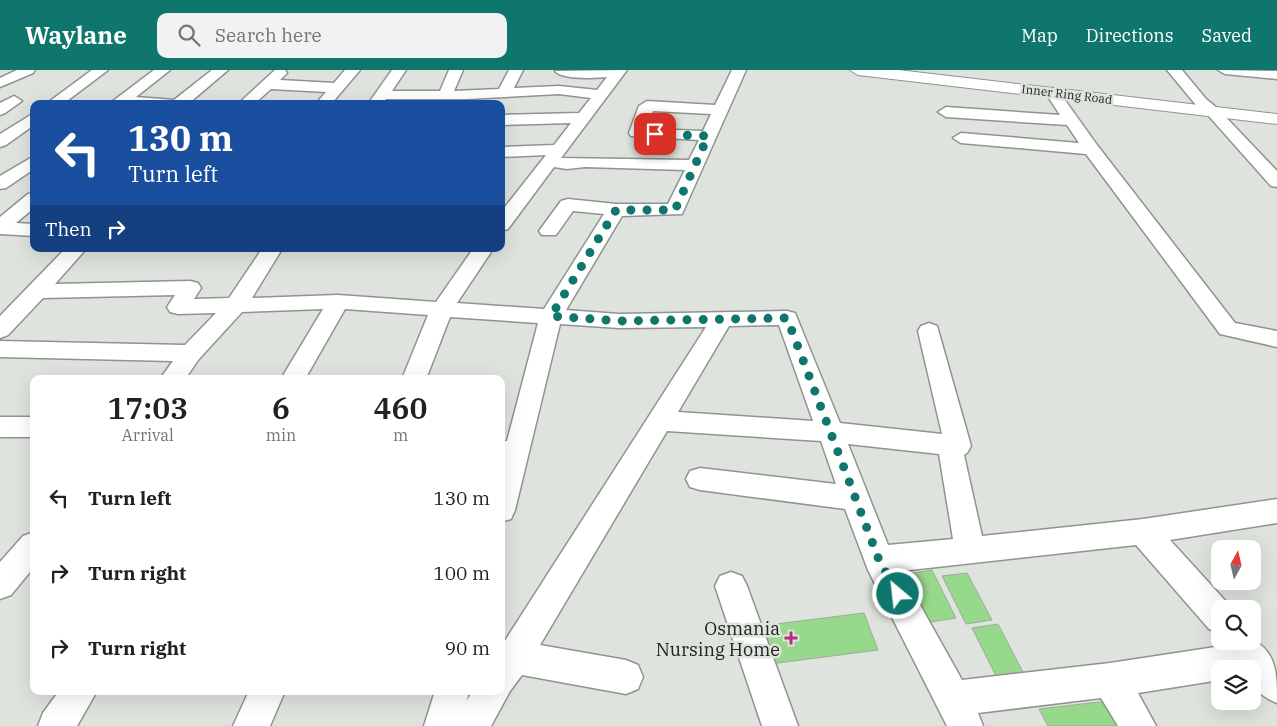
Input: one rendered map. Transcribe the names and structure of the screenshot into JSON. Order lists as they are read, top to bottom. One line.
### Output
{"streets":{"highway":["Inner Ring Road"]},"places":{"health":["Osmania Nursing Home"]},"north":"top","page":{"header":"Waylane","search":"Search here","nav":["Map","Directions","Saved"],"turn":["130 m","Turn left"],"then":"Then","eta":["17:03","Arrival","6","min","460","m"],"list":[{"name":"Turn left","value":"130 m"},{"name":"Turn right","value":"100 m"},{"name":"Turn right","value":"90 m"}]}}
